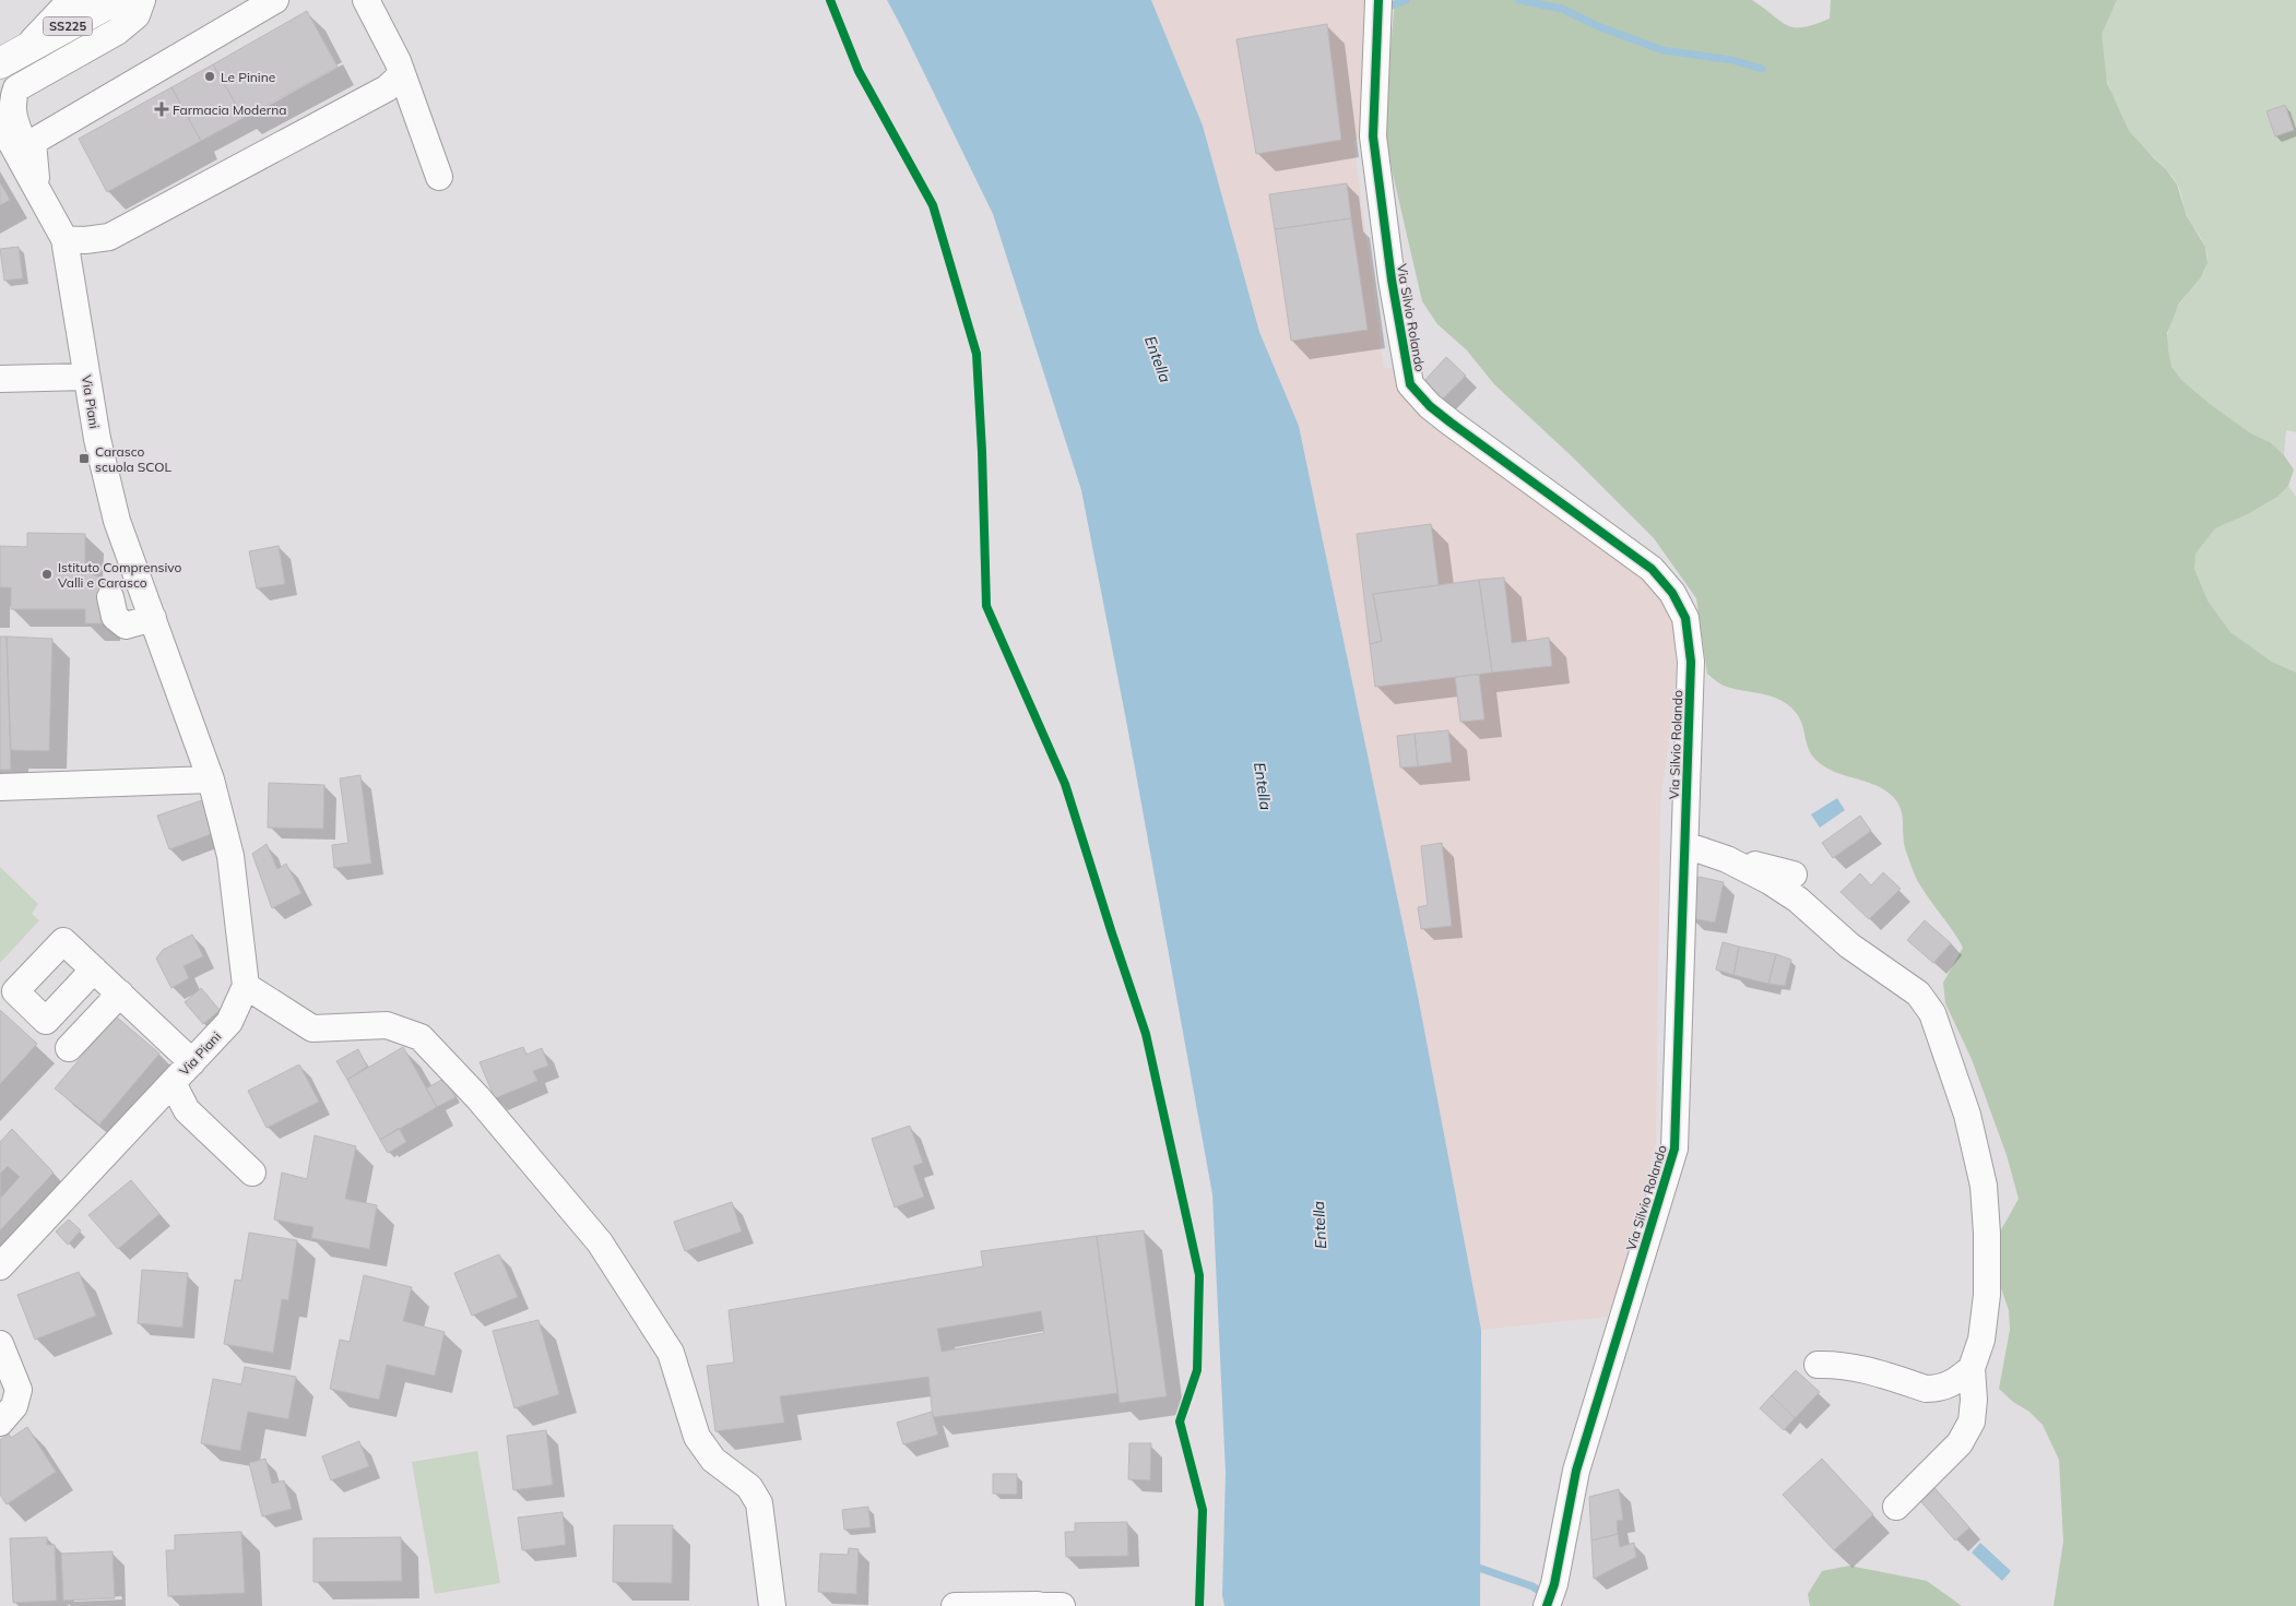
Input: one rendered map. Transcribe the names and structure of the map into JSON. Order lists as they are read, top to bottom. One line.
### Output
{"streets":{"main road":["SS225"],"street":["Via Silvio Rolando","Via Piani"]},"water":["Entella"],"places":{"other":["Le Pinine","Istituto Comprensivo Valli e Carasco"],"health":["Farmacia Moderna"],"transit":["Carasco scuola SCOL"]}}
